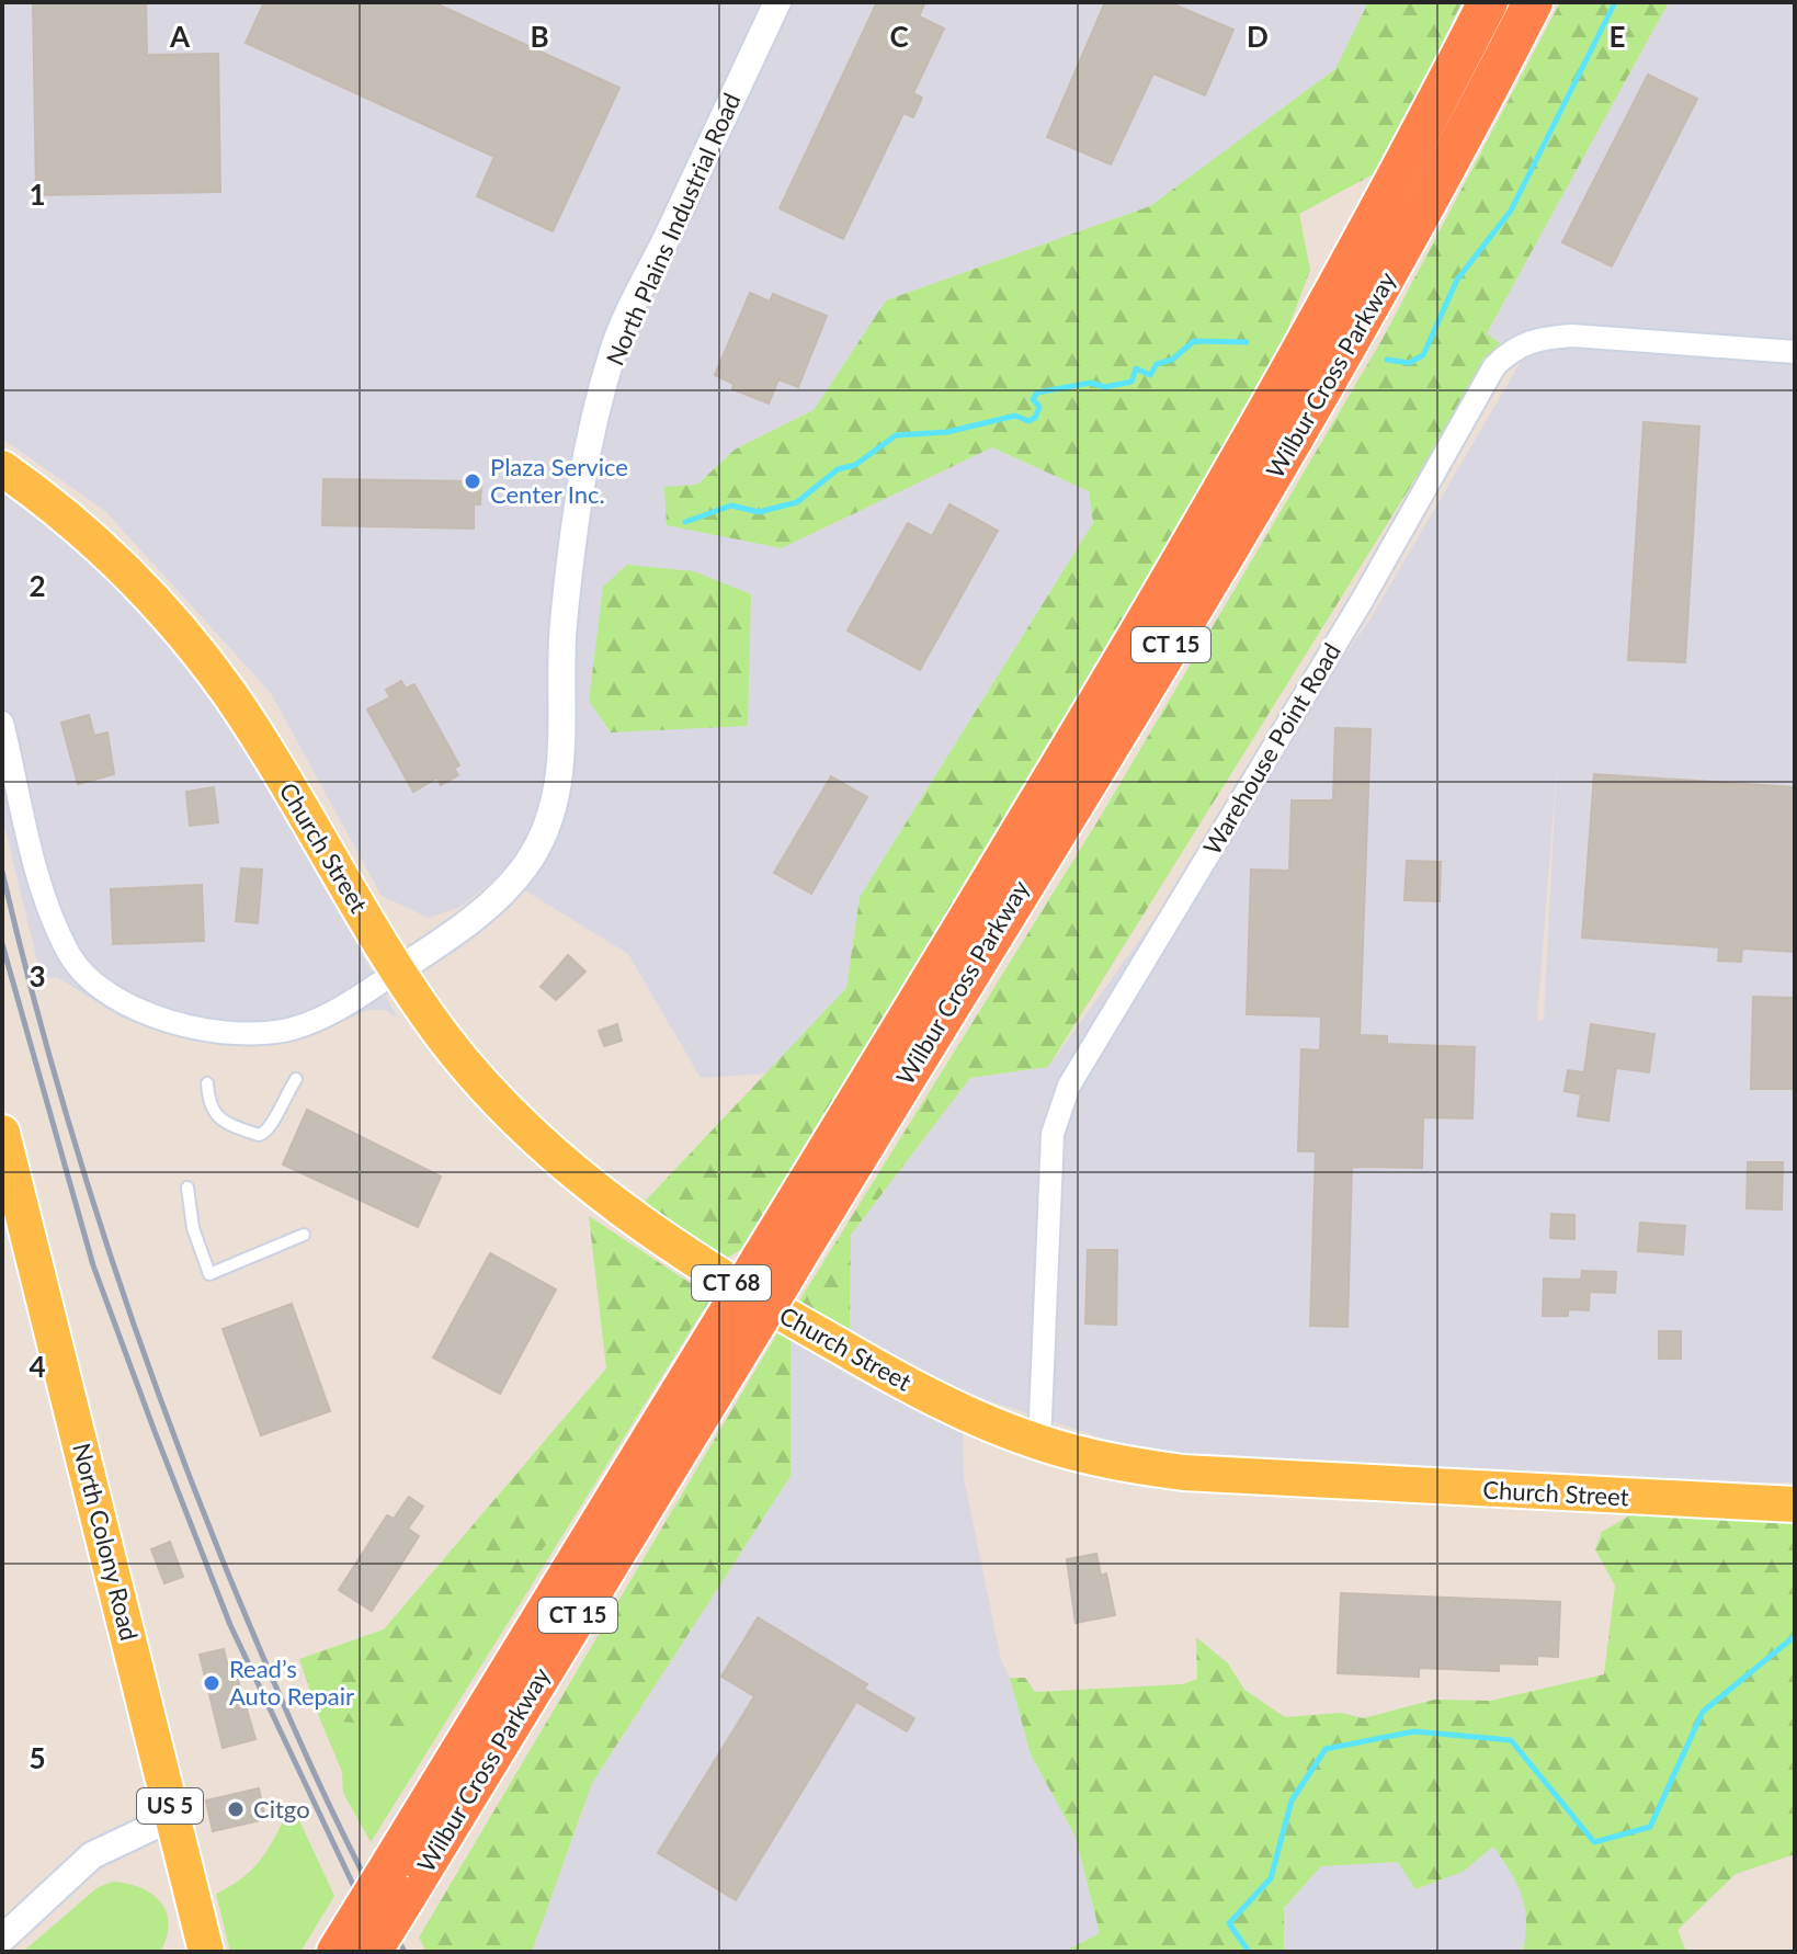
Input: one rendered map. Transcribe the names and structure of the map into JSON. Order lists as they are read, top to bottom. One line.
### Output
{"streets":{"highway":["Wilbur Cross Parkway","CT 15"],"main road":["Church Street","CT 68","North Colony Road","US 5"],"street":["North Plains Industrial Road","Warehouse Point Road"]},"crossings":[["North Plains Industrial Road","Church Street"],["Warehouse Point Road","Church Street"]],"places":["Plaza Service Center Inc.","Read’s Auto Repair","Citgo"],"grid":{"columns":["A","B","C","D","E"],"rows":["1","2","3","4","5"]}}
